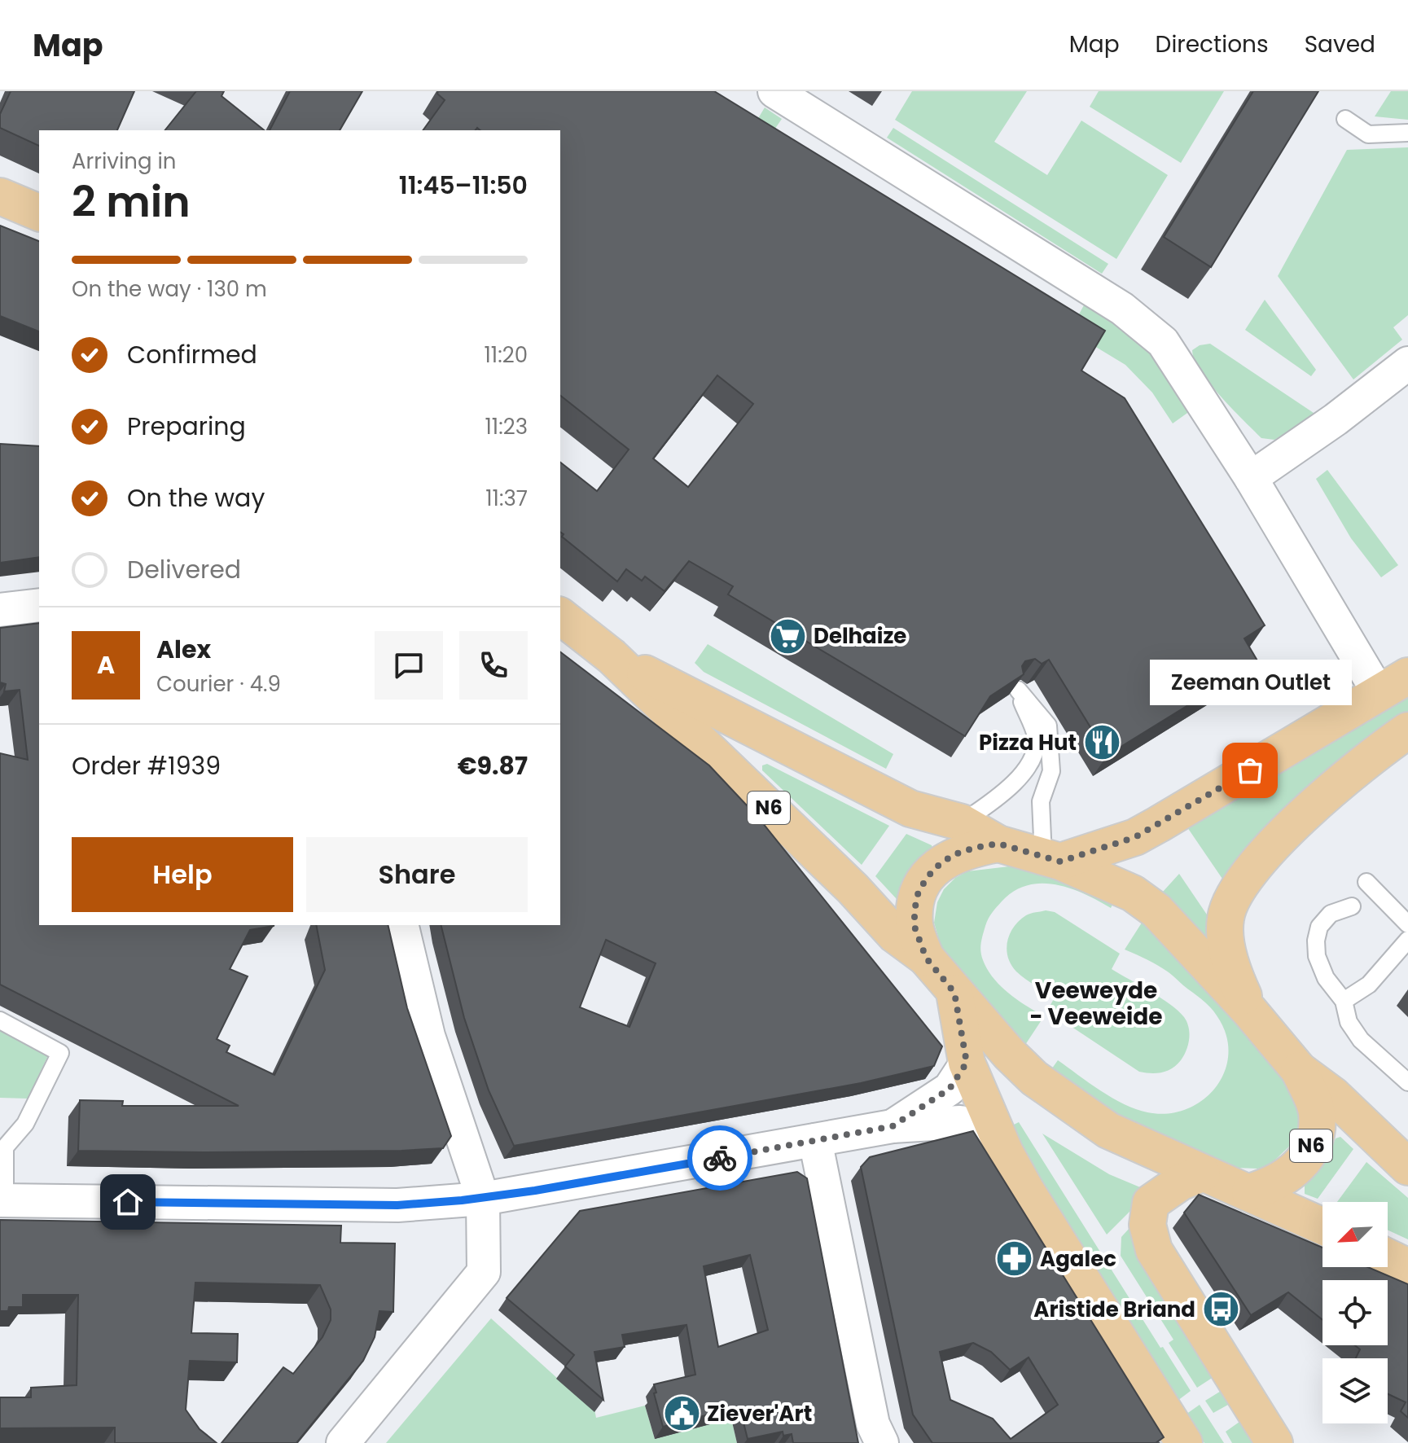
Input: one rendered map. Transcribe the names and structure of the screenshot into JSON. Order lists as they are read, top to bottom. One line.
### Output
{"streets":{"main road":["N6"]},"districts":["Veeweyde - Veeweide"],"places":{"supermarket":["Delhaize"],"restaurant":["Pizza Hut"],"other":["Zeeman Outlet"],"pharmacy":["Agalec"],"bus stop":["Aristide Briand"],"public building":["Ziever'Art"]},"north":"bottom left","page":{"header":"Map","nav":["Map","Directions","Saved"],"heading":["2 min","Arriving in","11:45–11:50"],"panel":["Alex","Courier · 4.9","Order #1939","€9.87"],"bar":"On the way · 130 m","list":[["Confirmed","11:20"],["Preparing","11:23"],["On the way","11:37"],"Delivered"],"round":"A","bubble":"Zeeman Outlet","buttons":["Help","Share"]}}
